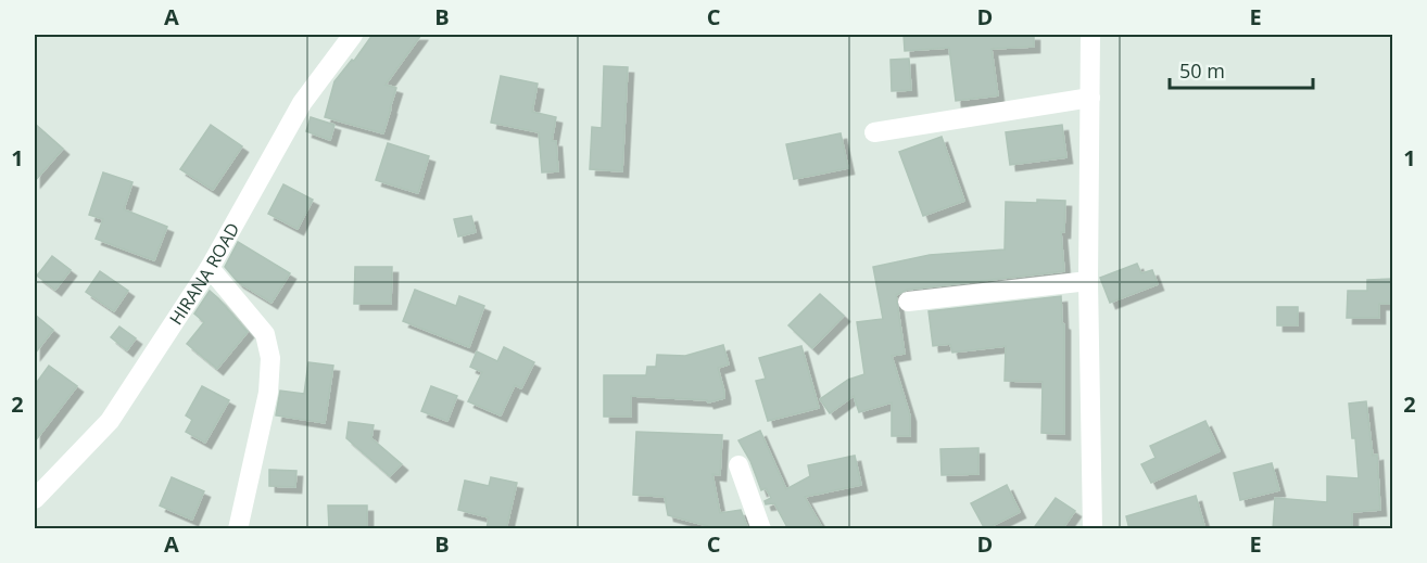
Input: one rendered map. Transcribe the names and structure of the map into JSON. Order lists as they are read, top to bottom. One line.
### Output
{"streets":{"street":["HIRANA ROAD"]},"scale_bar":"50 m","grid":{"columns":["A","B","C","D","E"],"rows":["1","2"]}}
